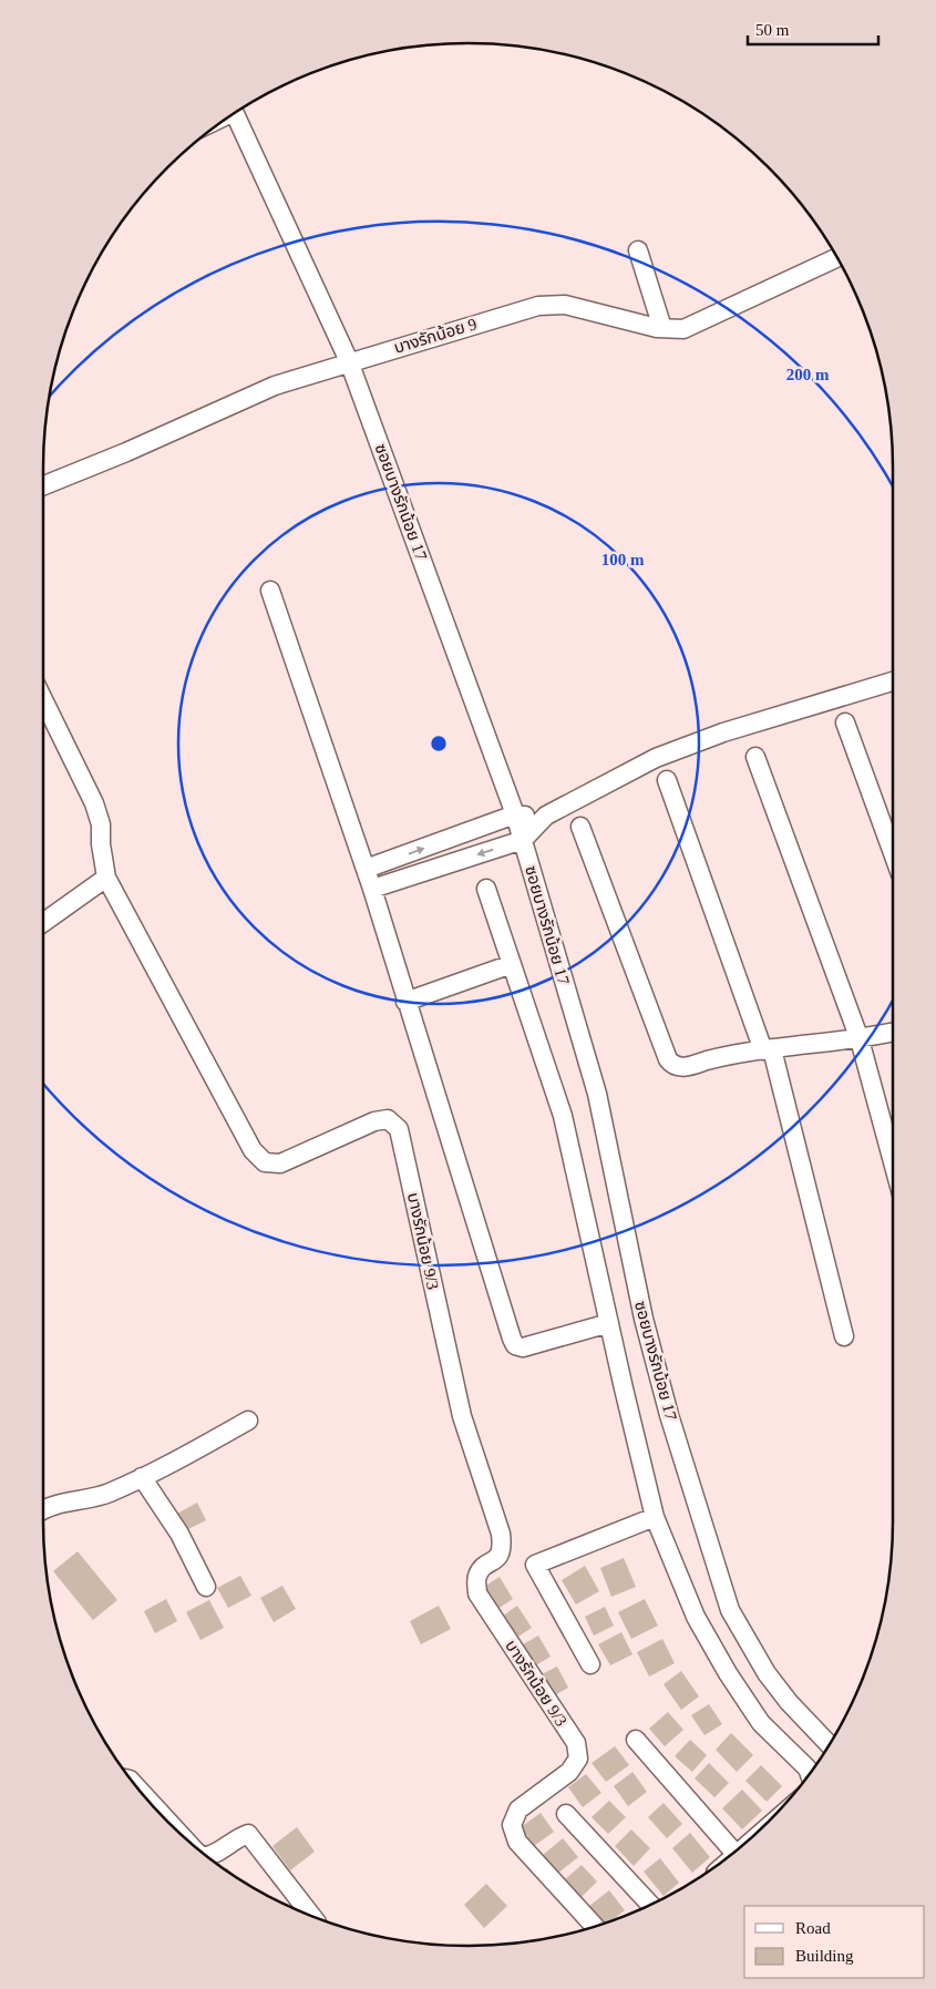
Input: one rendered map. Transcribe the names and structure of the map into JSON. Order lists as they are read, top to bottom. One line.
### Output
{"streets":{"street":["บางรักน้อย 9","ซอยบางรักน้อย 17","บางรักน้อย 9/3"]},"crossings":[["บางรักน้อย 9","ซอยบางรักน้อย 17"]],"legend":["Road","Building"],"scale_bar":"50 m","rings":["200 m","100 m"]}
